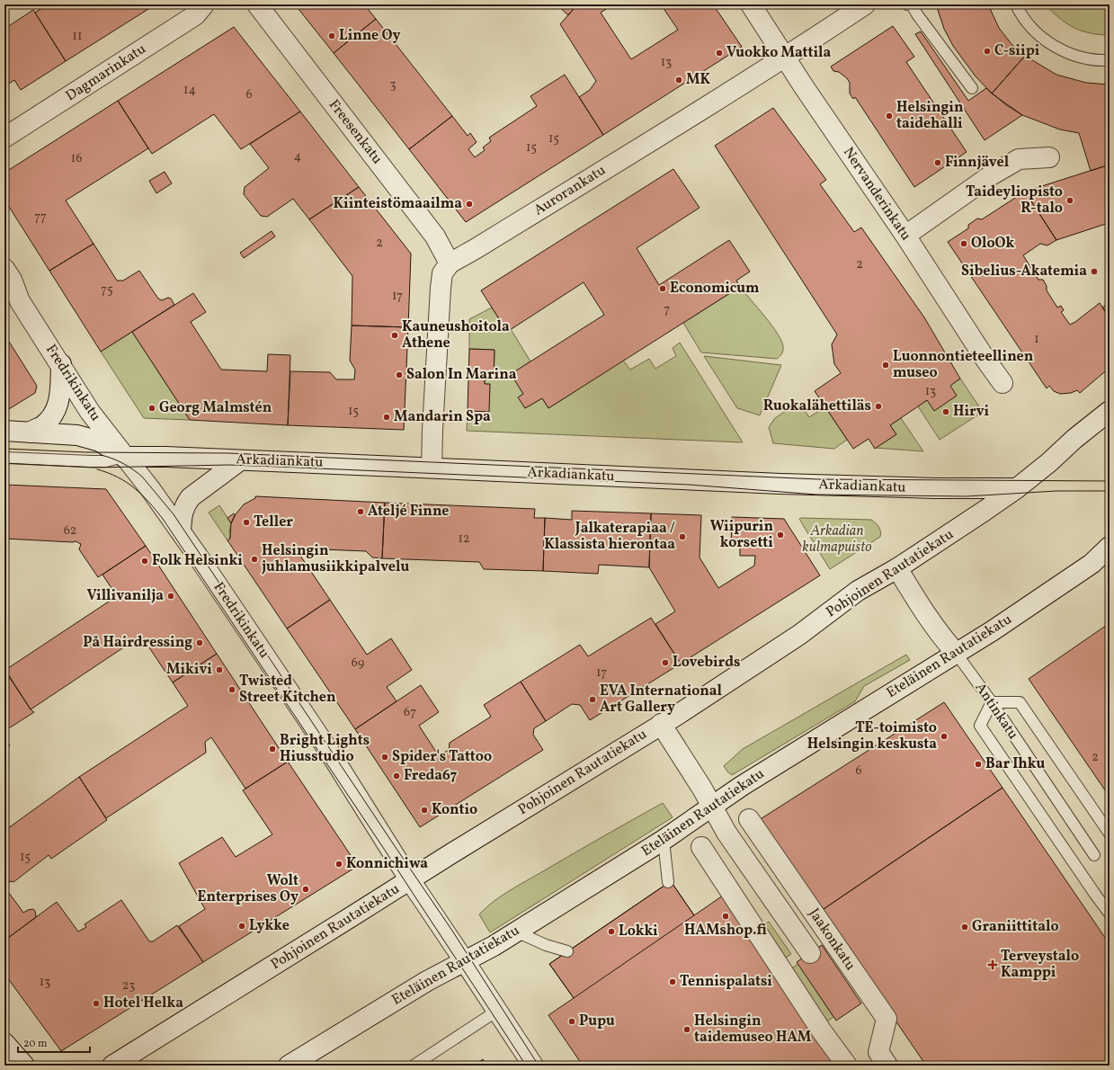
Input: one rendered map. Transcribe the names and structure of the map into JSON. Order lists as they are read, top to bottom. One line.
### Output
{"streets":{"street":["Dagmarinkatu","Freesenkatu","Aurorankatu","Nervanderinkatu","Fredrikinkatu","Arkadiankatu","Pohjoinen Rautatiekatu","Eteläinen Rautatiekatu","Antinkatu","Jaakonkatu"]},"crossings":[["Freesenkatu","Aurorankatu"],["Aurorankatu","Nervanderinkatu"],["Fredrikinkatu","Arkadiankatu"],["Fredrikinkatu","Pohjoinen Rautatiekatu"],["Fredrikinkatu","Eteläinen Rautatiekatu"],["Arkadiankatu","Pohjoinen Rautatiekatu"],["Pohjoinen Rautatiekatu","Antinkatu"],["Pohjoinen Rautatiekatu","Jaakonkatu"],["Eteläinen Rautatiekatu","Antinkatu"],["Eteläinen Rautatiekatu","Jaakonkatu"]],"parks":["Arkadian kulmapuisto"],"places":{"other":["Linne Oy","C-siipi","Vuokko Mattila","MK","Helsingin taidehalli","Finnjävel","Taideyliopisto R-talo","Kiinteistömaailma","OloOk","Sibelius-Akatemia","Economicum","Kauneushoitola Athene","Luonnontieteellinen museo","Salon In Marina","Ruokalähettiläs","Georg Malmstén","Hirvi","Mandarin Spa","Ateljé Finne","Teller","Wiipurin korsetti","Jalkaterapiaa / Klassista hierontaa","Helsingin juhlamusiikkipalvelu","Folk Helsinki","Villivanilja","På Hairdressing","Lovebirds","Mikivi","Twisted Street Kitchen","EVA International Art Gallery","TE-toimisto Helsingin keskusta","Bright Lights Hiusstudio","Spider's Tattoo","Bar Ihku","Freda67","Kontio","Konnichiwa","Wolt Enterprises Oy","HAMshop.fi","Lykke","Graniittitalo","Lokki","Tennispalatsi","Hotel Helka","Pupu","Helsingin taidemuseo HAM"],"health":["Terveystalo Kamppi"]},"house_numbers":["11","13","3","14","6","15","15","4","16","77","2","2","75","17","7","1","13","15","62","12","69","17","67","2","6","15","13","23"],"scale_bar":"20 m"}
